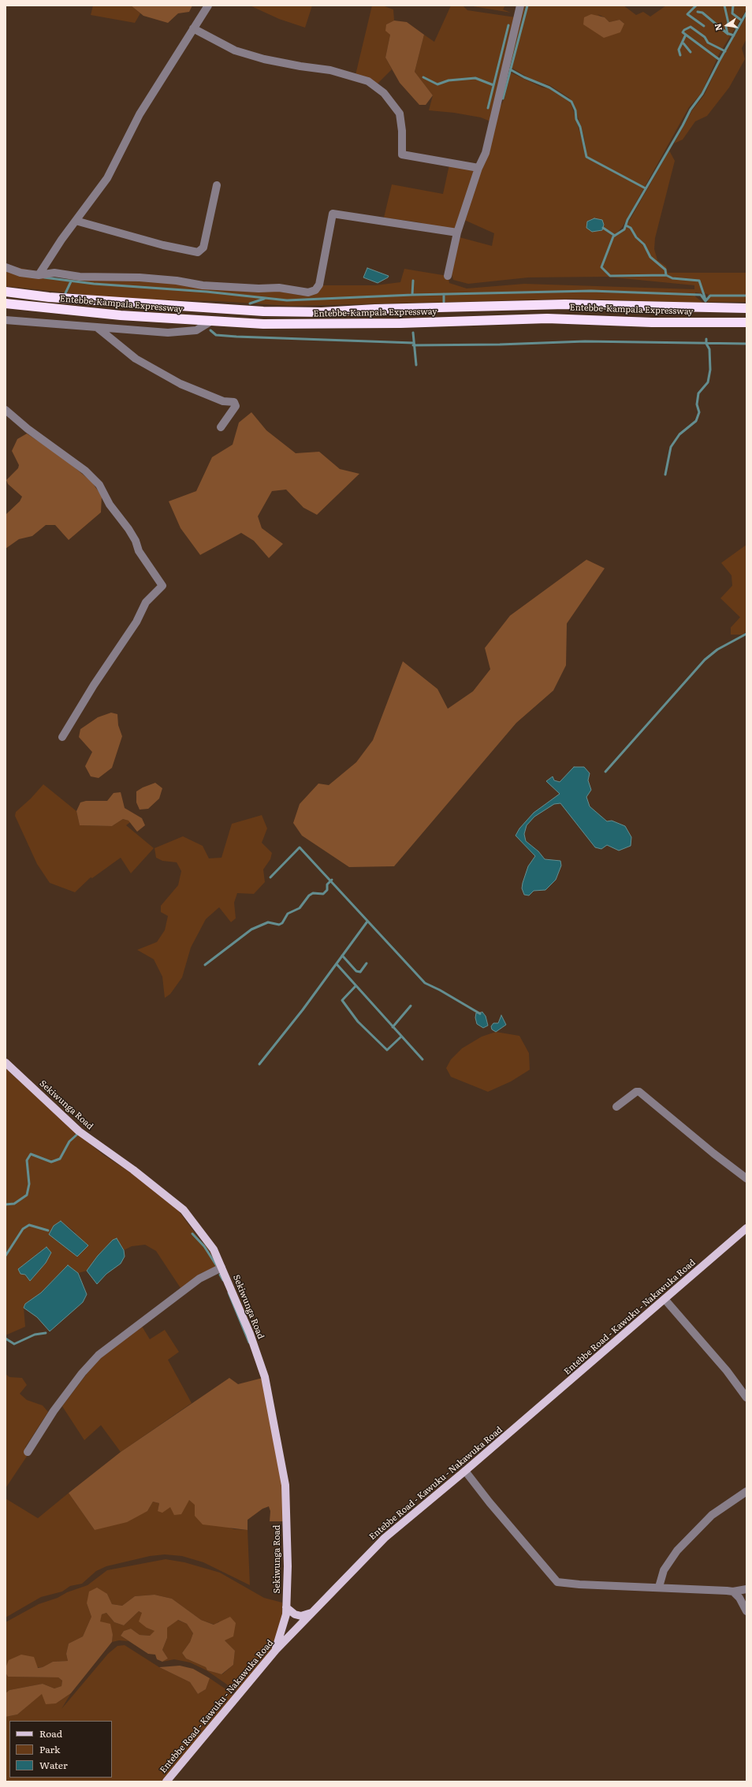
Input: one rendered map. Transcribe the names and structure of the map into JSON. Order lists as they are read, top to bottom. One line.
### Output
{"streets":{"highway":["Entebbe-Kampala Expressway"],"main road":["Sekiwunga Road","Entebbe Road - Kawuku - Nakawuka Road"]},"crossings":[["Sekiwunga Road","Entebbe Road - Kawuku - Nakawuka Road"]],"legend":["Road","Park","Water"],"north":"left"}
